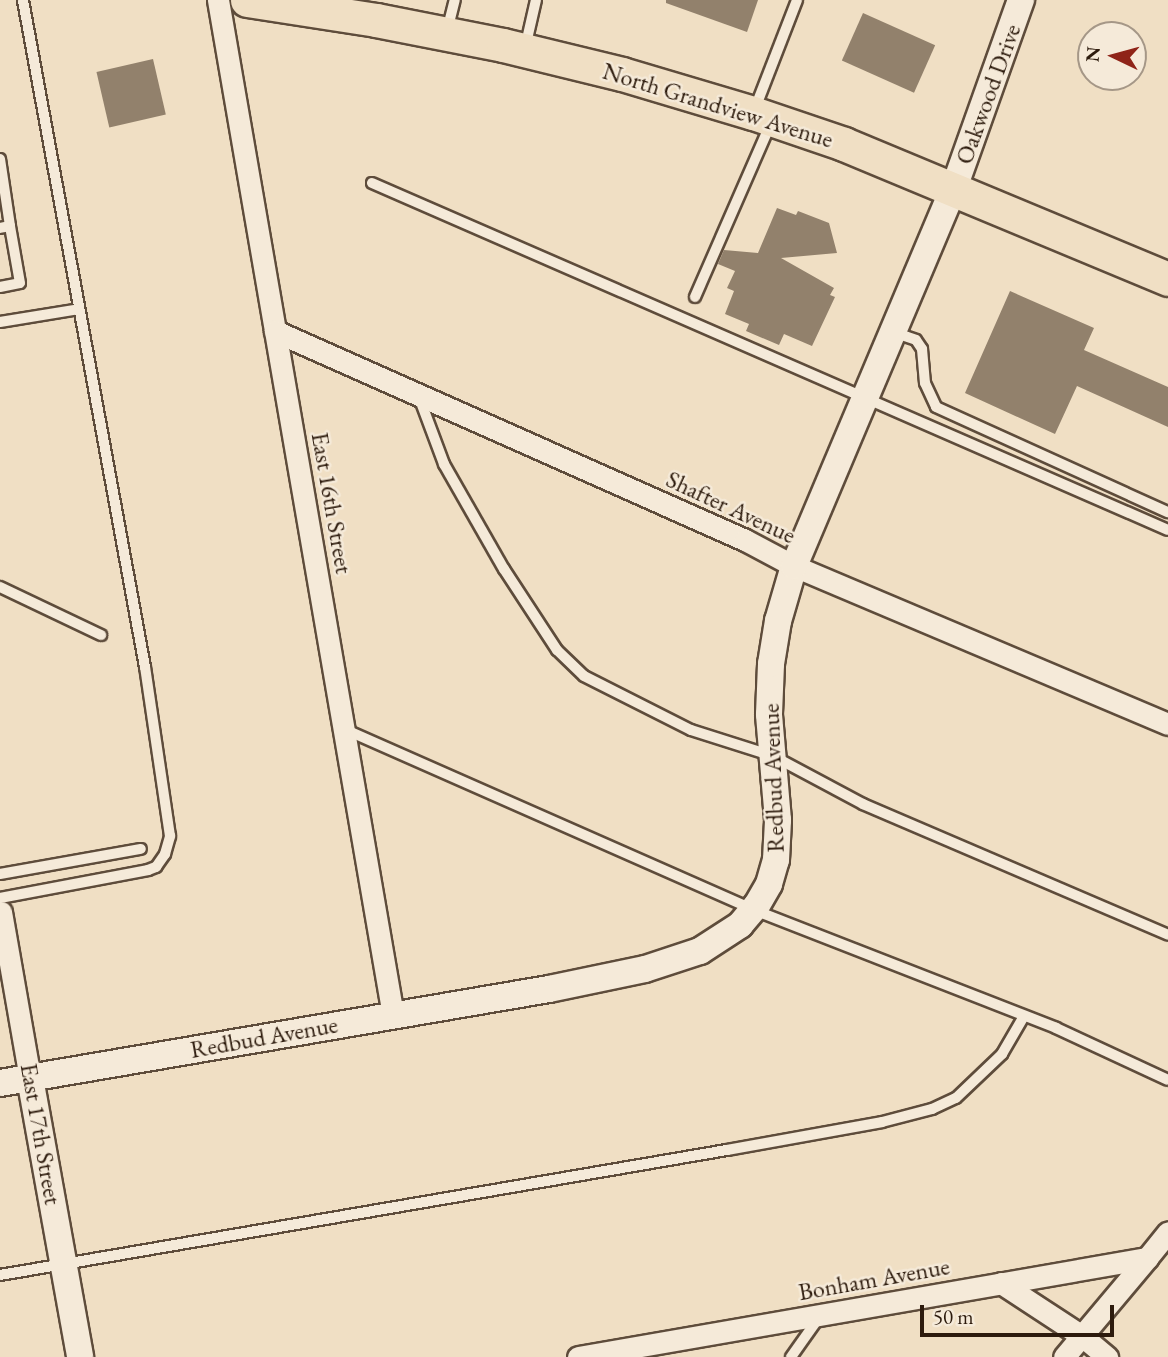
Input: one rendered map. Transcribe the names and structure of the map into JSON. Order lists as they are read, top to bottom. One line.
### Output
{"streets":{"main road":["North Grandview Avenue"],"street":["Oakwood Drive","East 16th Street","Shafter Avenue","Redbud Avenue","East 17th Street","Bonham Avenue"]},"crossings":[["Oakwood Drive","North Grandview Avenue"],["Oakwood Drive","Redbud Avenue"],["North Grandview Avenue","Redbud Avenue"],["East 16th Street","Shafter Avenue"],["East 16th Street","Redbud Avenue"],["Shafter Avenue","Redbud Avenue"],["Redbud Avenue","East 17th Street"]],"scale_bar":"50 m","north":"left"}
